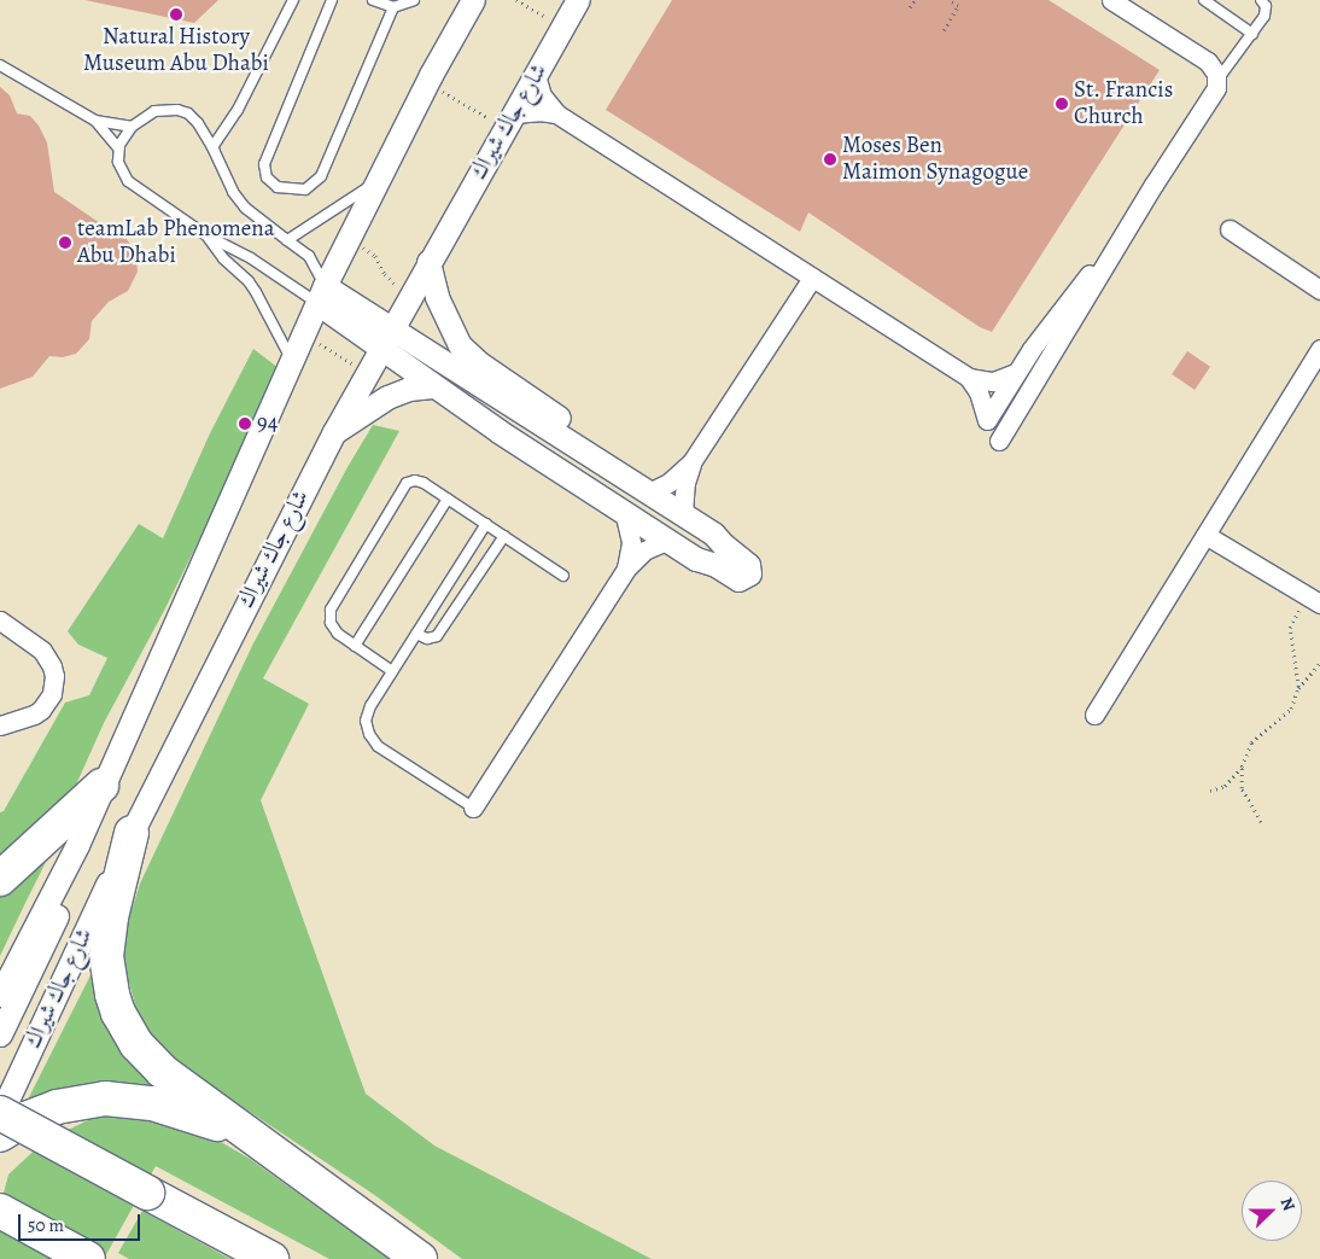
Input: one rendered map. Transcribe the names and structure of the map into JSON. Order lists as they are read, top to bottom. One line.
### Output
{"streets":{"street":["شارع جاك شيراك"]},"places":["Natural History Museum Abu Dhabi","St. Francis Church","Moses Ben Maimon Synagogue","teamLab Phenomena Abu Dhabi","94"],"scale_bar":"50 m","north":"right"}
